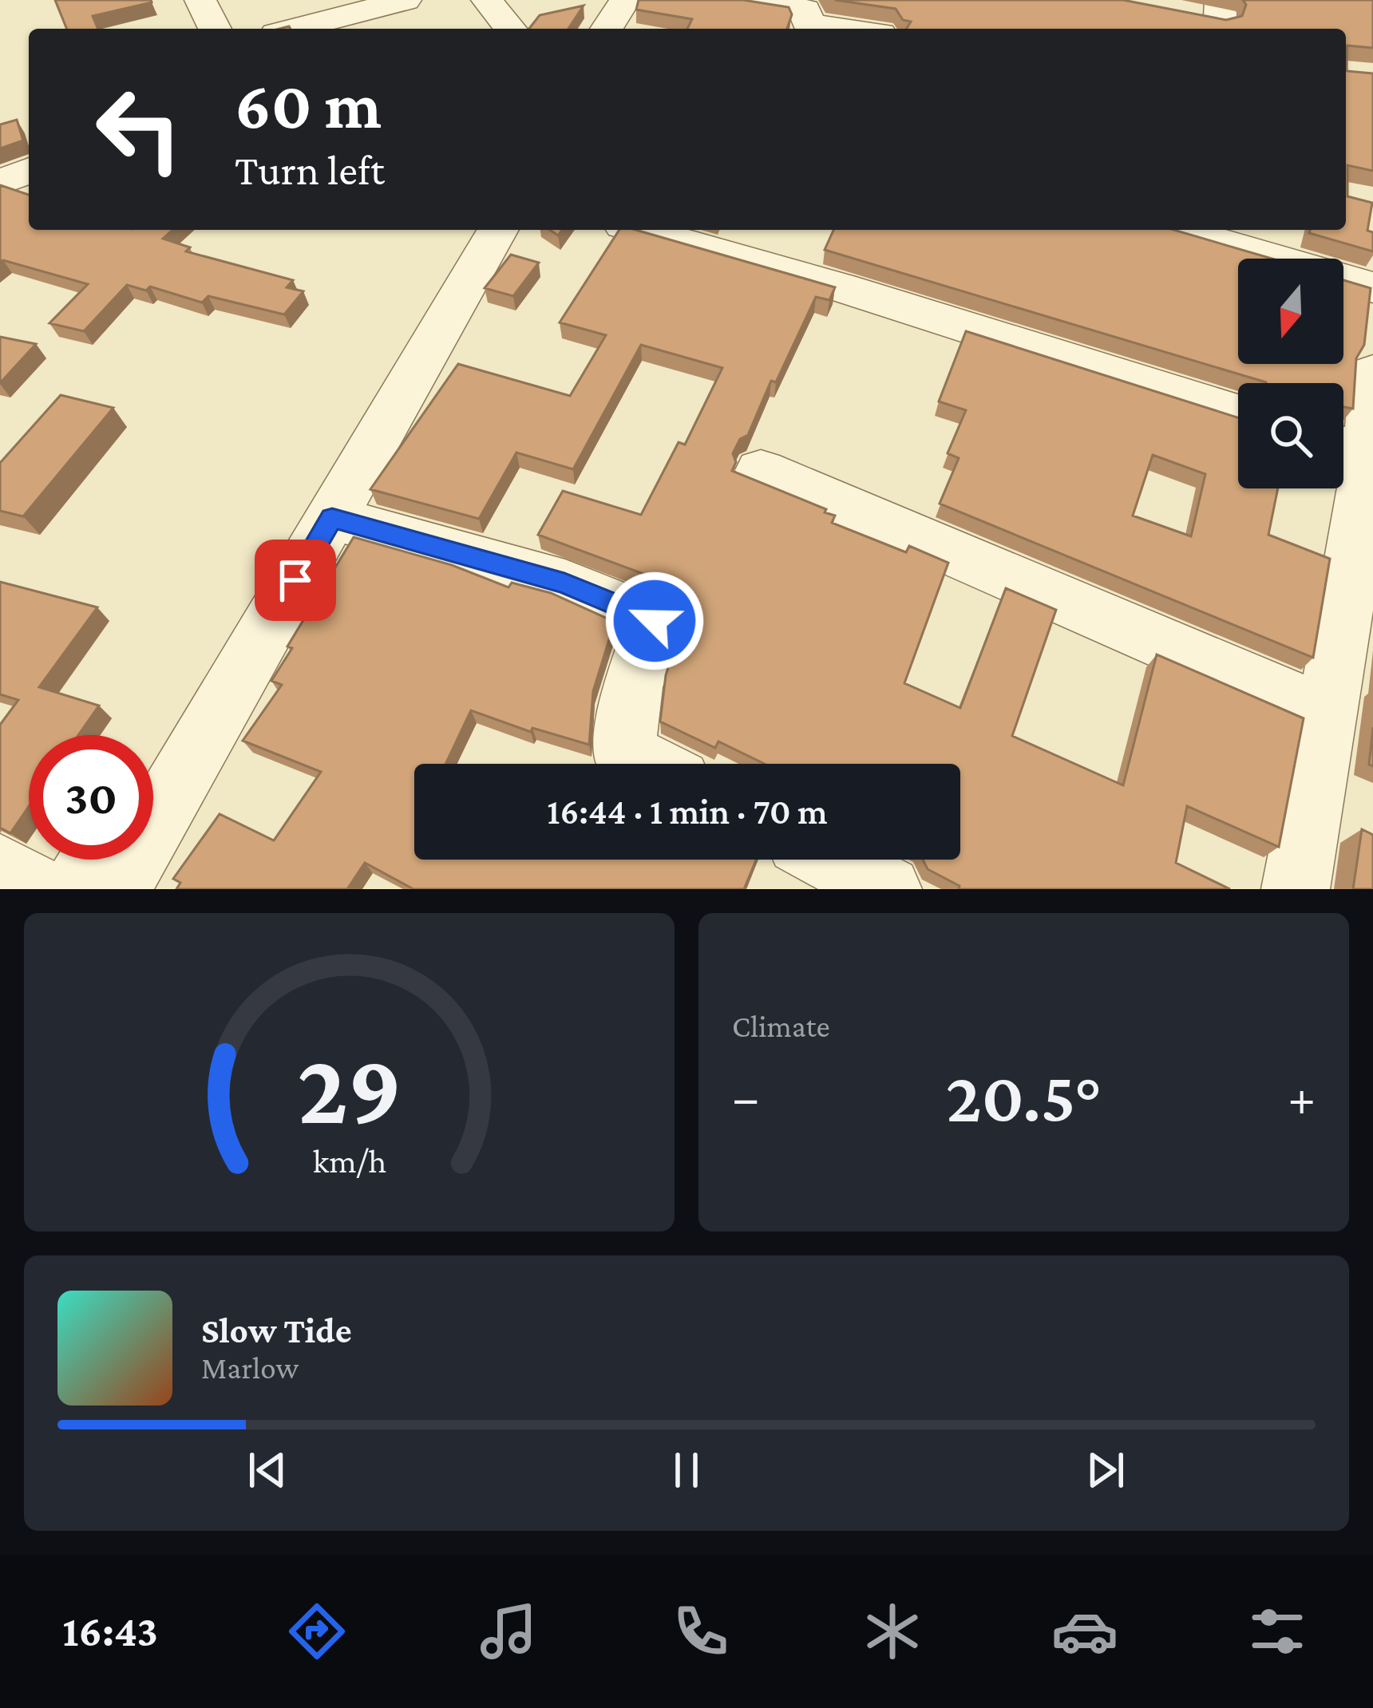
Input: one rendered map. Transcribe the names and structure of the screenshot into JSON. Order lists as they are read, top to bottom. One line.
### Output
{"north":"bottom","page":{"turn":["60 m","Turn left"],"limit":"30","trip":"16:44 · 1 min · 70 m","tile":"Climate","heat":["−","20.5°","+"],"song":["Slow Tide","Marlow"],"tabs":"16:43","gauge":["29","km/h"]}}
